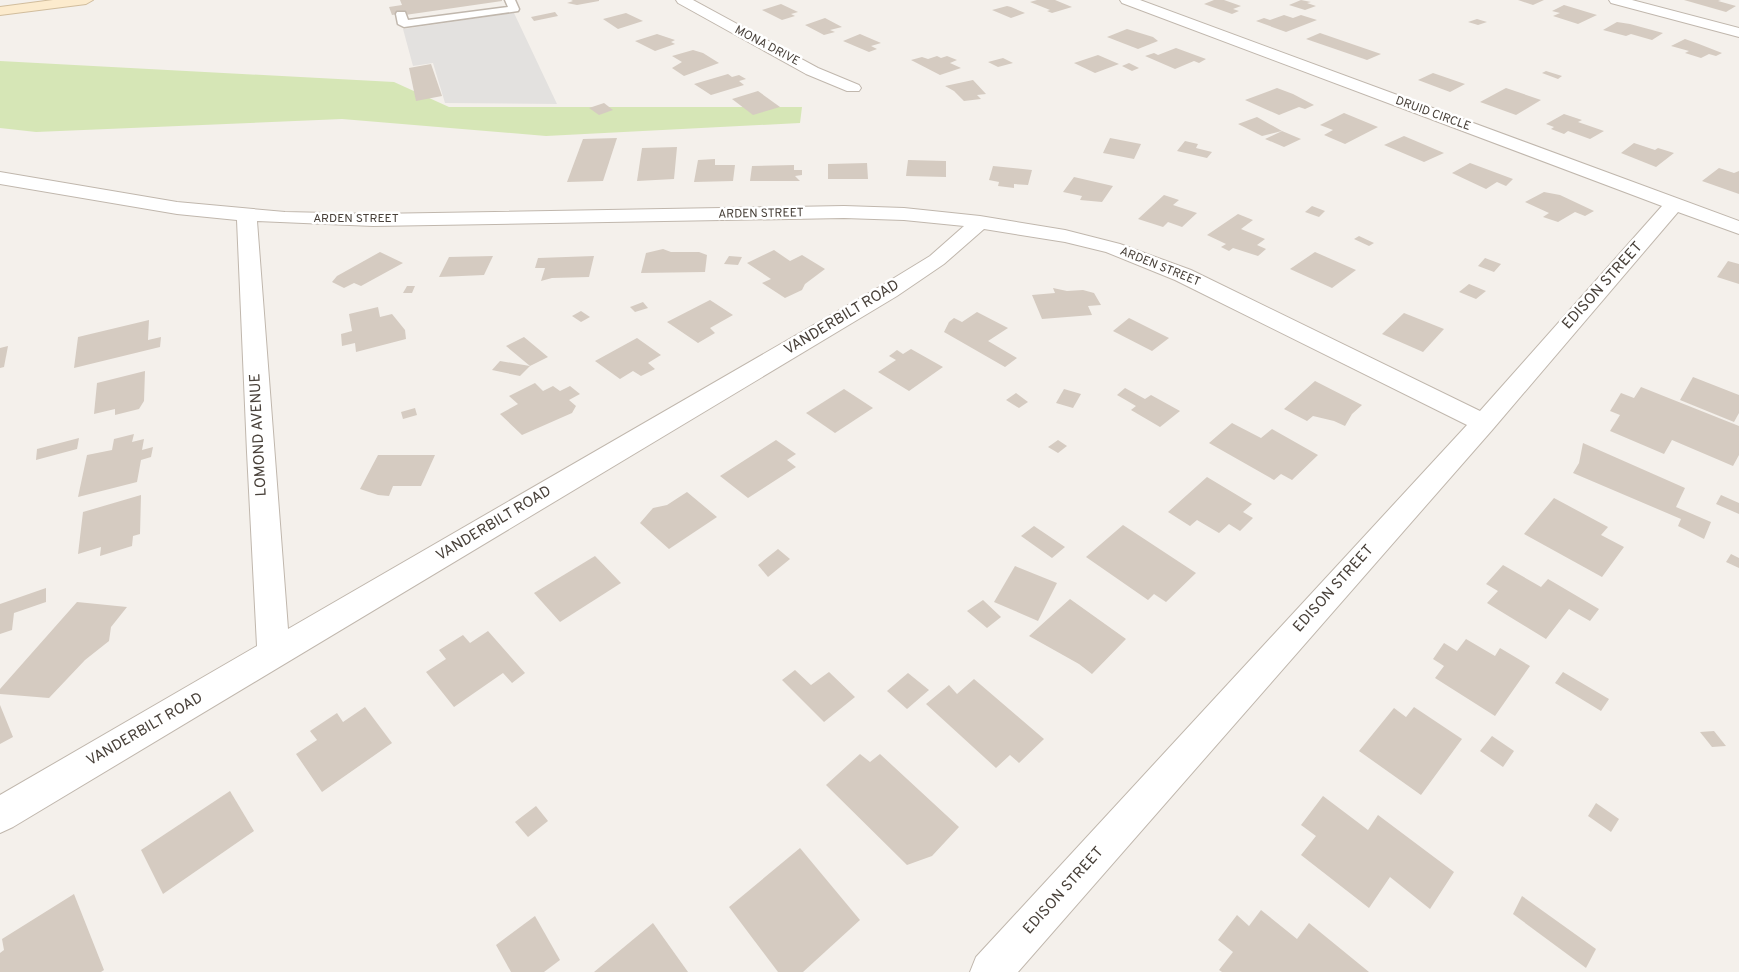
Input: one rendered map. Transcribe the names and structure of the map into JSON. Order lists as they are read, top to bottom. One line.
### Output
{"streets":{"street":["MONA DRIVE","DRUID CIRCLE","ARDEN STREET","EDISON STREET","VANDERBILT ROAD","LOMOND AVENUE"]},"crossings":[["DRUID CIRCLE","EDISON STREET"],["ARDEN STREET","EDISON STREET"],["ARDEN STREET","VANDERBILT ROAD"],["ARDEN STREET","LOMOND AVENUE"],["VANDERBILT ROAD","LOMOND AVENUE"]]}
